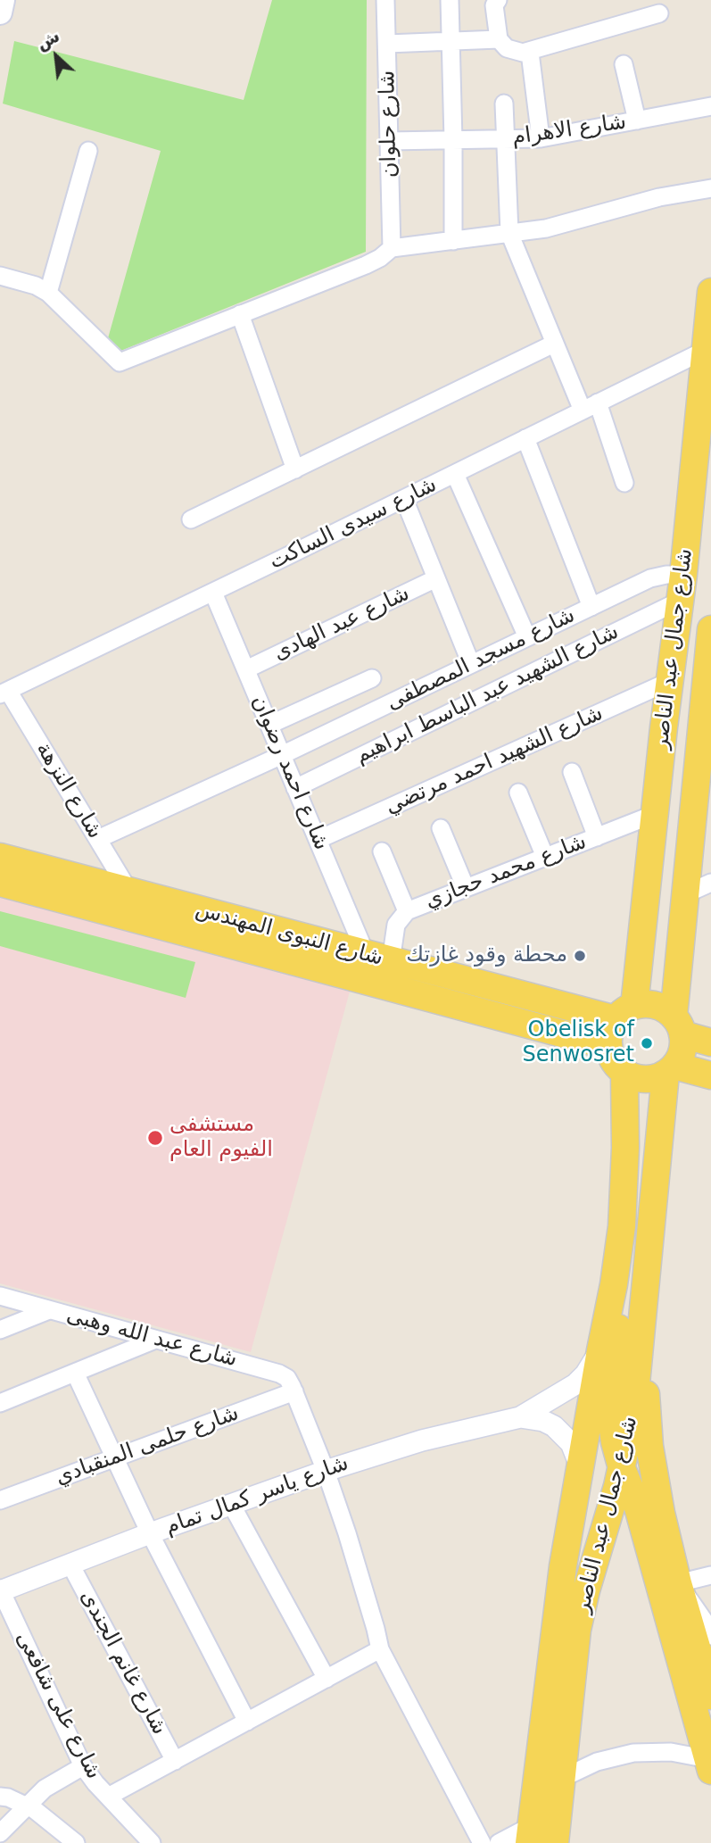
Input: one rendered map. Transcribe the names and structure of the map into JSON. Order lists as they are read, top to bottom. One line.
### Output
{"streets":{"main road":["شارع جمال عبد الناصر","شارع النبوى المهندس"],"street":["شارع حلوان","شارع الاهرام","شارع سيدى الساكت","شارع عبد الهادى","شارع مسجد المصطفى","شارع الشهيد عبد الباسط ابراهيم","شارع الشهيد احمد مرتضي","شارع احمد رضوان","شارع النزهة","شارع محمد حجازي","شارع عبد الله وهبى","شارع حلمى المنقبادي","شارع ياسر كمال تمام","شارع غانم الجندى","شارع على شافعى"]},"crossings":[["شارع حلوان","شارع الاهرام"],["شارع سيدى الساكت","شارع جمال عبد الناصر"],["شارع سيدى الساكت","شارع احمد رضوان"],["شارع سيدى الساكت","شارع النزهة"],["شارع عبد الهادى","شارع احمد رضوان"],["شارع جمال عبد الناصر","شارع مسجد المصطفى"],["شارع جمال عبد الناصر","شارع الشهيد عبد الباسط ابراهيم"],["شارع جمال عبد الناصر","شارع الشهيد احمد مرتضي"],["شارع جمال عبد الناصر","شارع محمد حجازي"],["شارع جمال عبد الناصر","شارع النبوى المهندس"],["شارع جمال عبد الناصر","شارع ياسر كمال تمام"],["شارع مسجد المصطفى","شارع احمد رضوان"],["شارع مسجد المصطفى","شارع النزهة"],["شارع الشهيد عبد الباسط ابراهيم","شارع احمد رضوان"],["شارع الشهيد احمد مرتضي","شارع احمد رضوان"],["شارع احمد رضوان","شارع النبوى المهندس"],["شارع النزهة","شارع النبوى المهندس"],["شارع محمد حجازي","شارع النبوى المهندس"],["شارع عبد الله وهبى","شارع حلمى المنقبادي"],["شارع ياسر كمال تمام","شارع غانم الجندى"],["شارع ياسر كمال تمام","شارع على شافعى"]],"places":["محطة وقود غازتك","Obelisk of Senwosret","مستشفى الفيوم العام"],"north":"top left"}
